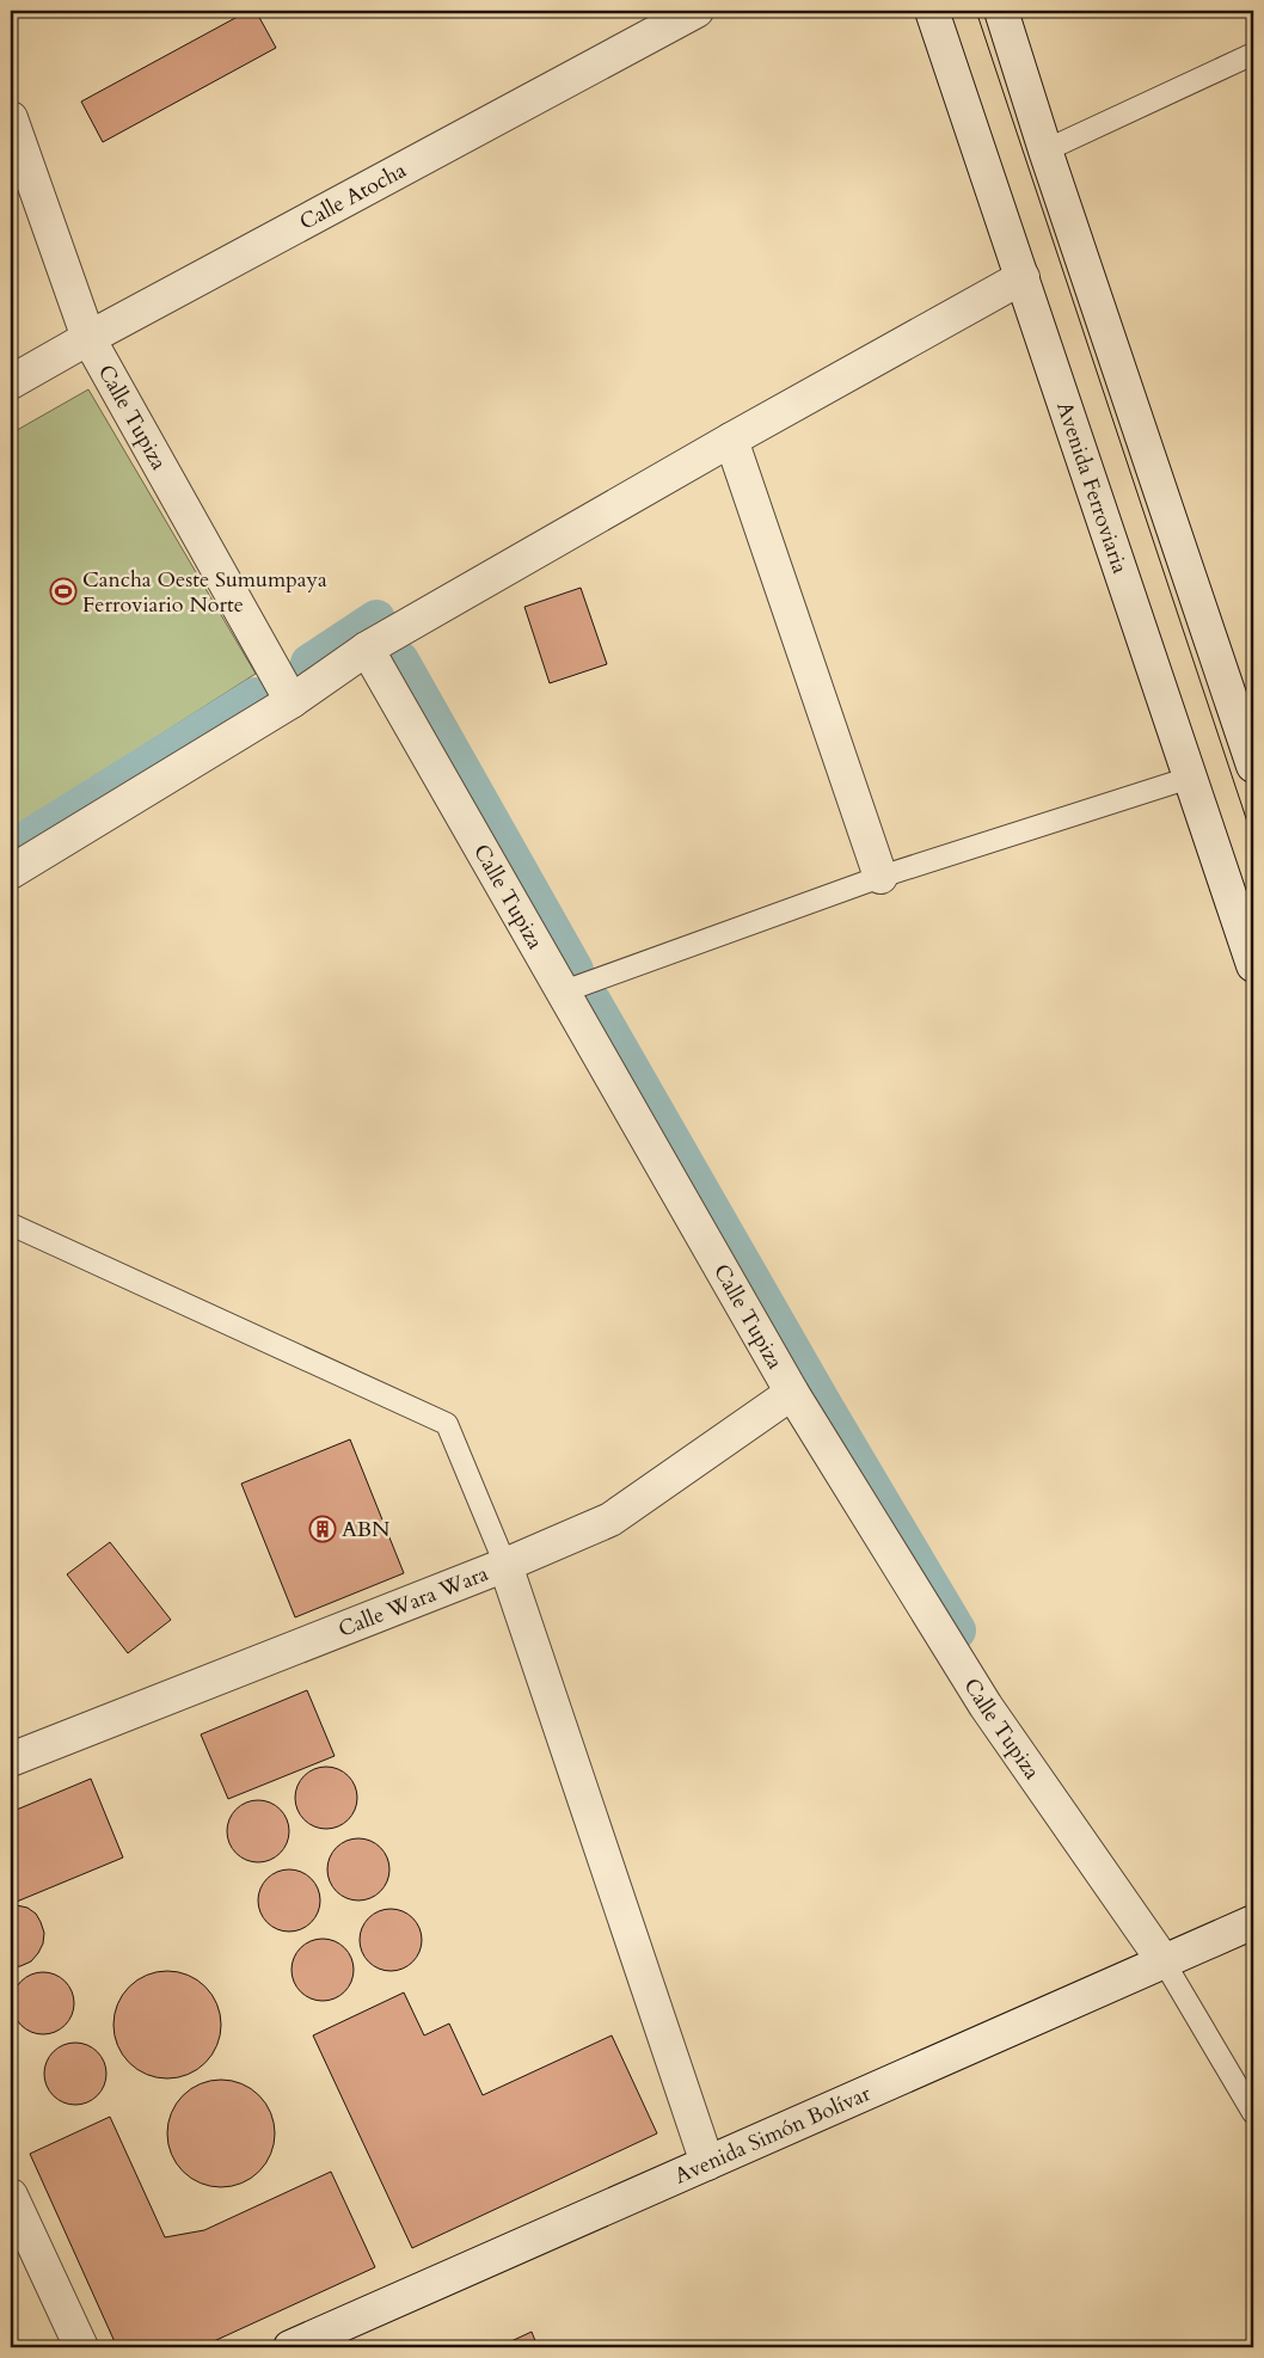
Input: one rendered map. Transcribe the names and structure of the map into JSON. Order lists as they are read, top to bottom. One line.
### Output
{"streets":{"street":["Calle Atocha","Calle Tupiza","Avenida Ferroviaria","Calle Wara Wara","Avenida Simón Bolívar"]},"crossings":[["Calle Atocha","Calle Tupiza"],["Calle Tupiza","Calle Wara Wara"],["Calle Tupiza","Avenida Simón Bolívar"]],"places":{"sports":["Cancha Oeste Sumumpaya Ferroviario Norte"],"building":["ABN"]}}
